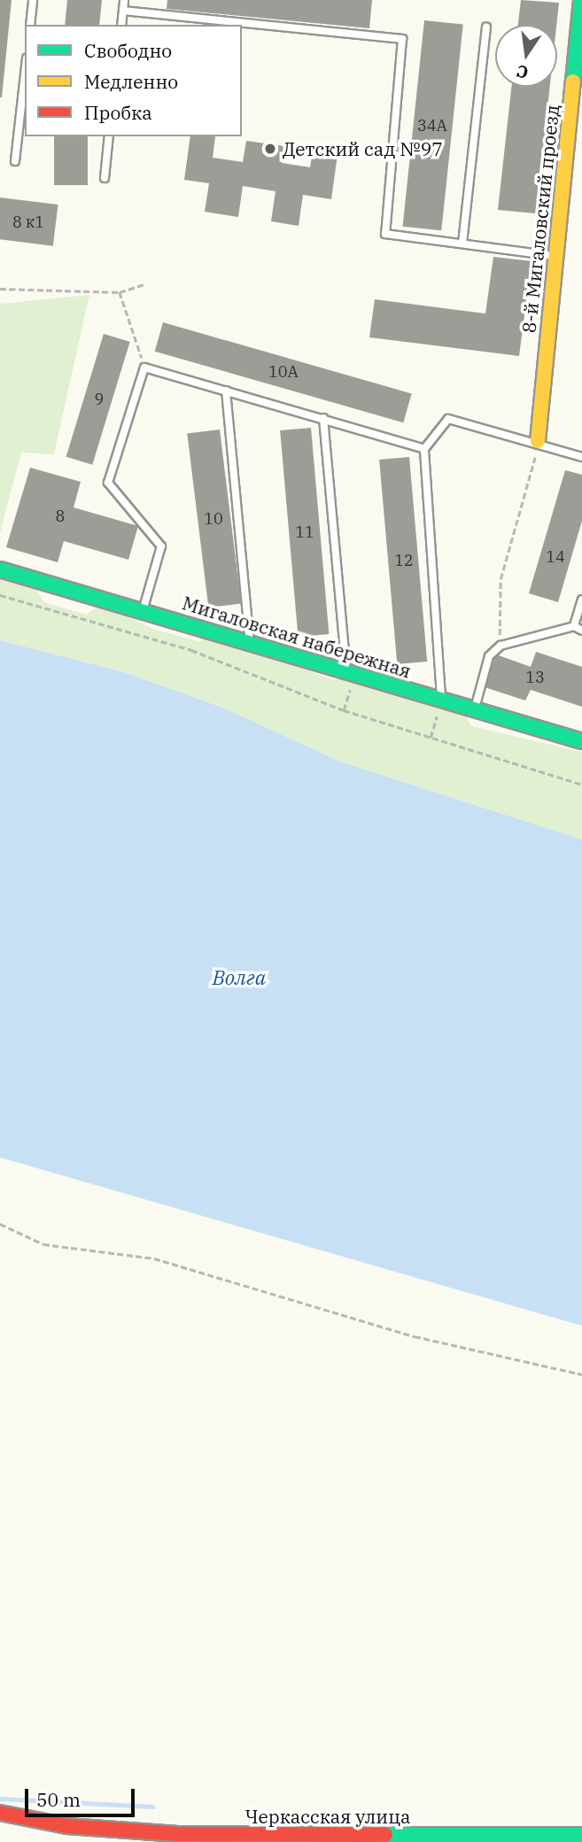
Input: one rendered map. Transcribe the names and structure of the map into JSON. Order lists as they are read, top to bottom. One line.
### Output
{"streets":{"street":["8-й Мигаловский проезд","Мигаловская набережная","Черкасская улица"]},"water":["Волга"],"places":["Детский сад №97"],"house_numbers":["34А","8 к1","10А","9","8","10","11","14","12","13"],"legend":["Свободно","Медленно","Пробка"],"scale_bar":"50 m","north":"bottom"}
